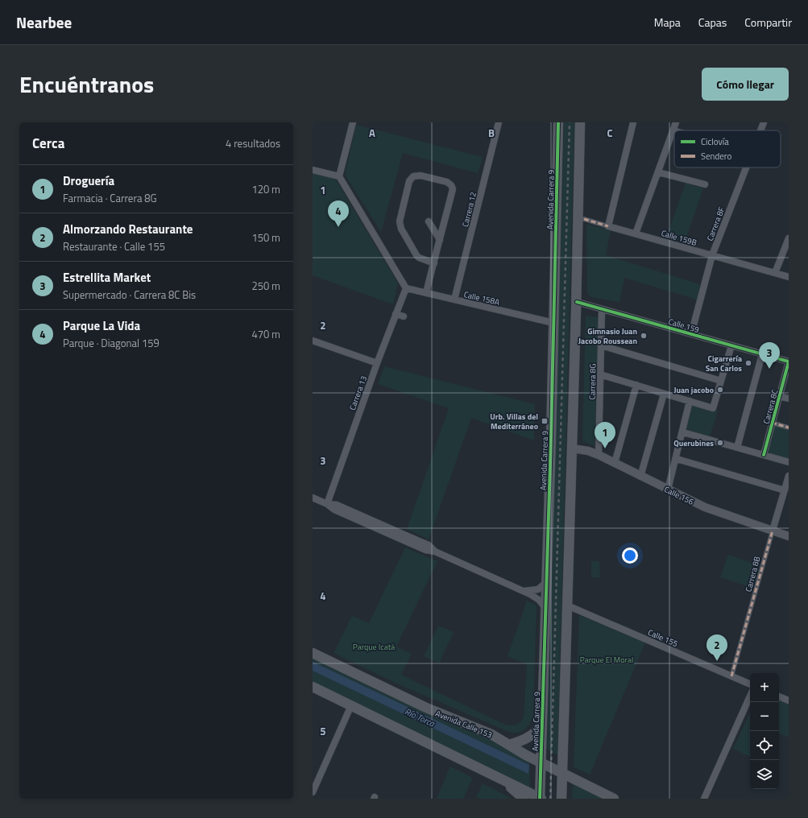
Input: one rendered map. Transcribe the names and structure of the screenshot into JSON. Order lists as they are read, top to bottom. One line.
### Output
{"streets":{"main road":["Avenida Carrera 9","Avenida Calle 153"],"street":["Carrera 12","Carrera 8F","Calle 159B","Calle 158A","Calle 159","Carrera 8G","Carrera 13","Carrera 8C","Calle 156","Carrera 8B","Calle 155"]},"crossings":[["Avenida Carrera 9","Calle 158A"],["Avenida Carrera 9","Avenida Calle 153"],["Carrera 12","Calle 158A"],["Carrera 8F","Calle 159B"],["Carrera 8F","Calle 159"],["Calle 158A","Carrera 13"],["Calle 159","Carrera 8G"],["Calle 159","Carrera 8C"],["Carrera 8G","Calle 156"],["Calle 156","Carrera 8B"],["Carrera 8B","Calle 155"]],"water":["Río Torca"],"parks":["Parque Icatá","Parque El Moral"],"places":{"other":["Gimnasio Juan Jacobo Roussean","Cigarrería San Carlos","Juan jacobo","Querubines"],"transit":["Urb. Villas del Mediterráneo"]},"legend":["Ciclovía","Sendero"],"page":{"header":"Nearbee","nav":["Mapa","Capas","Compartir"],"title":"Encuéntranos","buttons":"Cómo llegar","heading":["Cerca","4 resultados"],"list":[{"mark":"1","name":"Droguería","note":"Farmacia · Carrera 8G","value":"120 m"},{"mark":"2","name":"Almorzando Restaurante","note":"Restaurante · Calle 155","value":"150 m"},{"mark":"3","name":"Estrellita Market","note":"Supermercado · Carrera 8C Bis","value":"250 m"},{"mark":"4","name":"Parque La Vida","note":"Parque · Diagonal 159","value":"470 m"}],"pins":["4","3","1","2"],"map_buttons":["+","−"]},"grid":{"columns":["A","B","C"],"rows":["1","2","3","4","5"]}}
